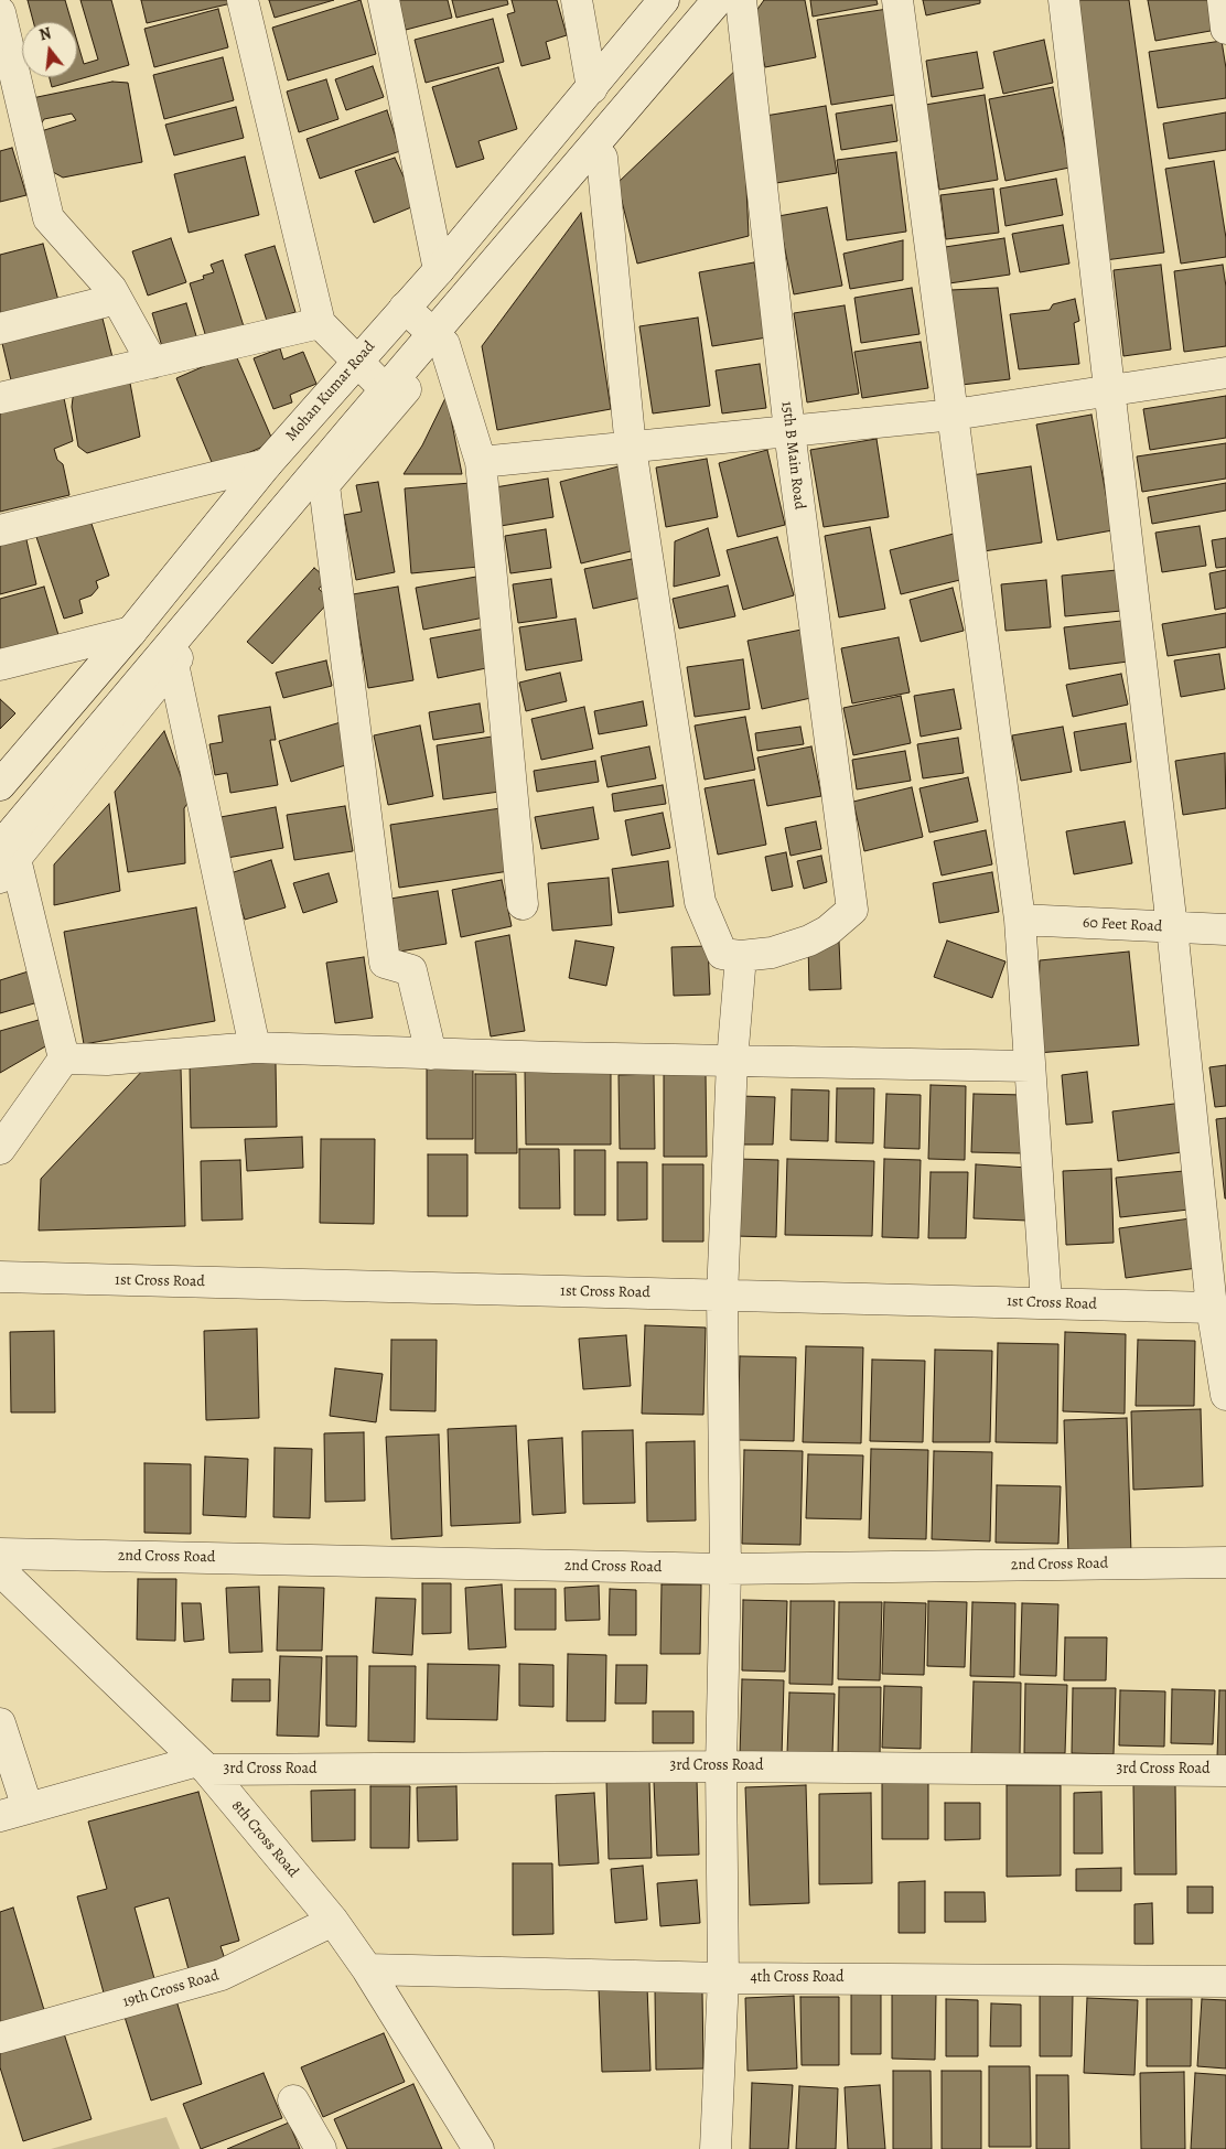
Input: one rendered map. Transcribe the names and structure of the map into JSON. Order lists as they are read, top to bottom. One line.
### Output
{"streets":{"street":["Mohan Kumar Road","15th B Main Road","60 Feet Road","1st Cross Road","2nd Cross Road","3rd Cross Road","8th Cross Road","4th Cross Road","19th Cross Road"]},"crossings":[["3rd Cross Road","8th Cross Road"],["8th Cross Road","4th Cross Road"],["8th Cross Road","19th Cross Road"]],"north":"top"}
